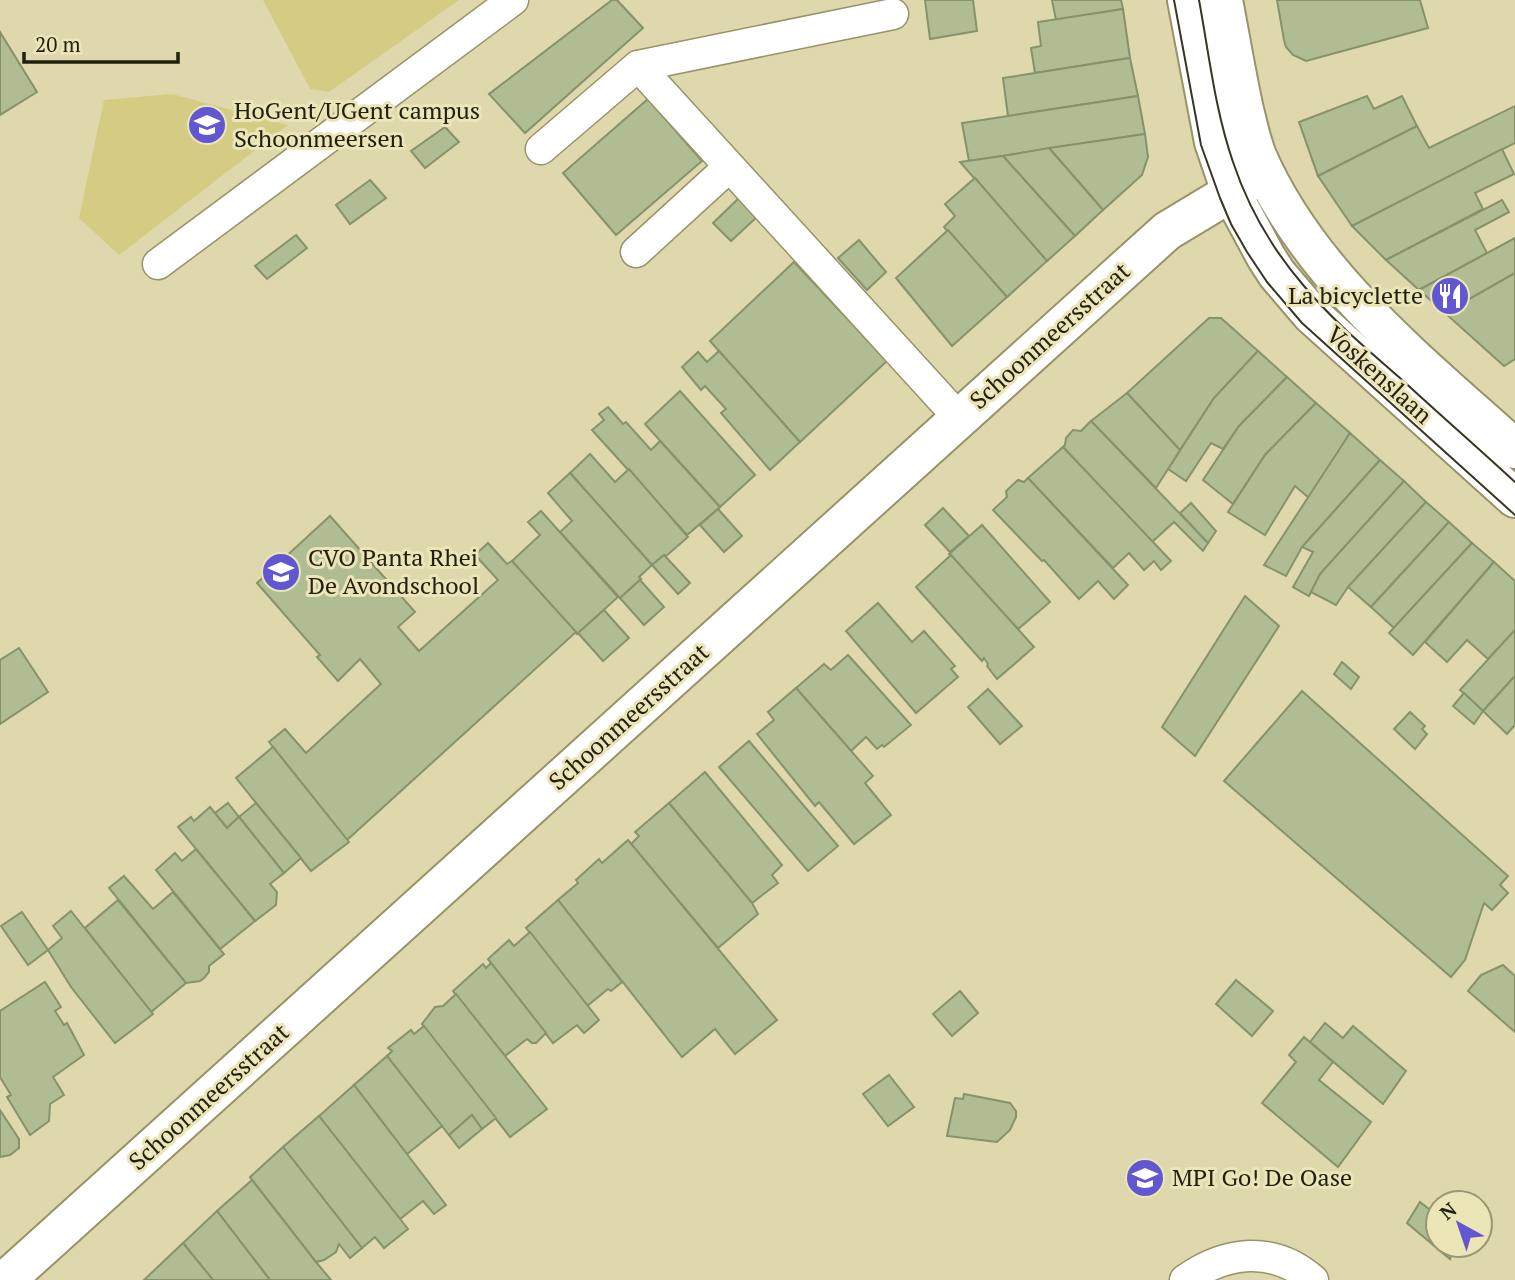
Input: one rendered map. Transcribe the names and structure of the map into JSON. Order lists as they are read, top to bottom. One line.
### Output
{"streets":{"street":["Schoonmeersstraat","Voskenslaan"]},"crossings":[["Schoonmeersstraat","Voskenslaan"]],"places":{"school or university":["HoGent/UGent campus Schoonmeersen","CVO Panta Rhei De Avondschool","MPI Go! De Oase"],"restaurant":["La bicyclette"]},"scale_bar":"20 m","north":"top left"}
